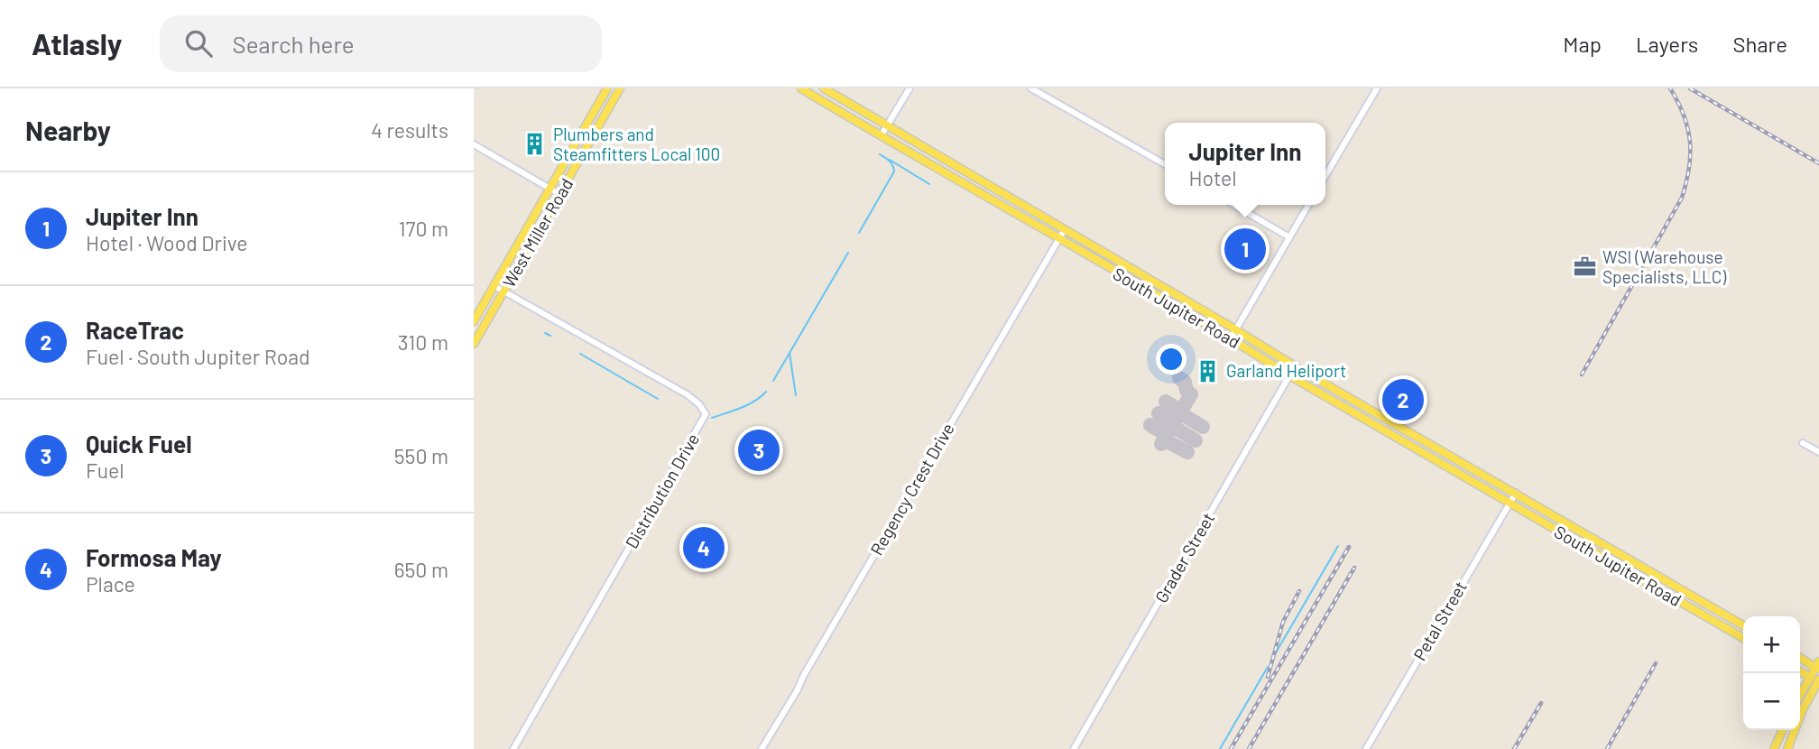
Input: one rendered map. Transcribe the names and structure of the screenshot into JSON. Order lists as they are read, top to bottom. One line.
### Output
{"streets":{"main road":["West Miller Road","South Jupiter Road"],"street":["Regency Crest Drive","Distribution Drive","Grader Street","Petal Street"]},"crossings":[["West Miller Road","Distribution Drive"],["South Jupiter Road","Regency Crest Drive"],["South Jupiter Road","Grader Street"],["South Jupiter Road","Petal Street"]],"places":{"building":["Plumbers and Steamfitters Local 100","Garland Heliport"],"office":["WSI (Warehouse Specialists, LLC)"]},"page":{"header":"Atlasly","search":"Search here","nav":["Map","Layers","Share"],"heading":["Nearby","4 results"],"popup":["Jupiter Inn","Hotel"],"list":[{"mark":"1","name":"Jupiter Inn","note":"Hotel · Wood Drive","value":"170 m"},{"mark":"2","name":"RaceTrac","note":"Fuel · South Jupiter Road","value":"310 m"},{"mark":"3","name":"Quick Fuel","note":"Fuel","value":"550 m"},{"mark":"4","name":"Formosa May","note":"Place","value":"650 m"}],"pins":["1","2","3","4"],"map_buttons":["+","−"]}}
